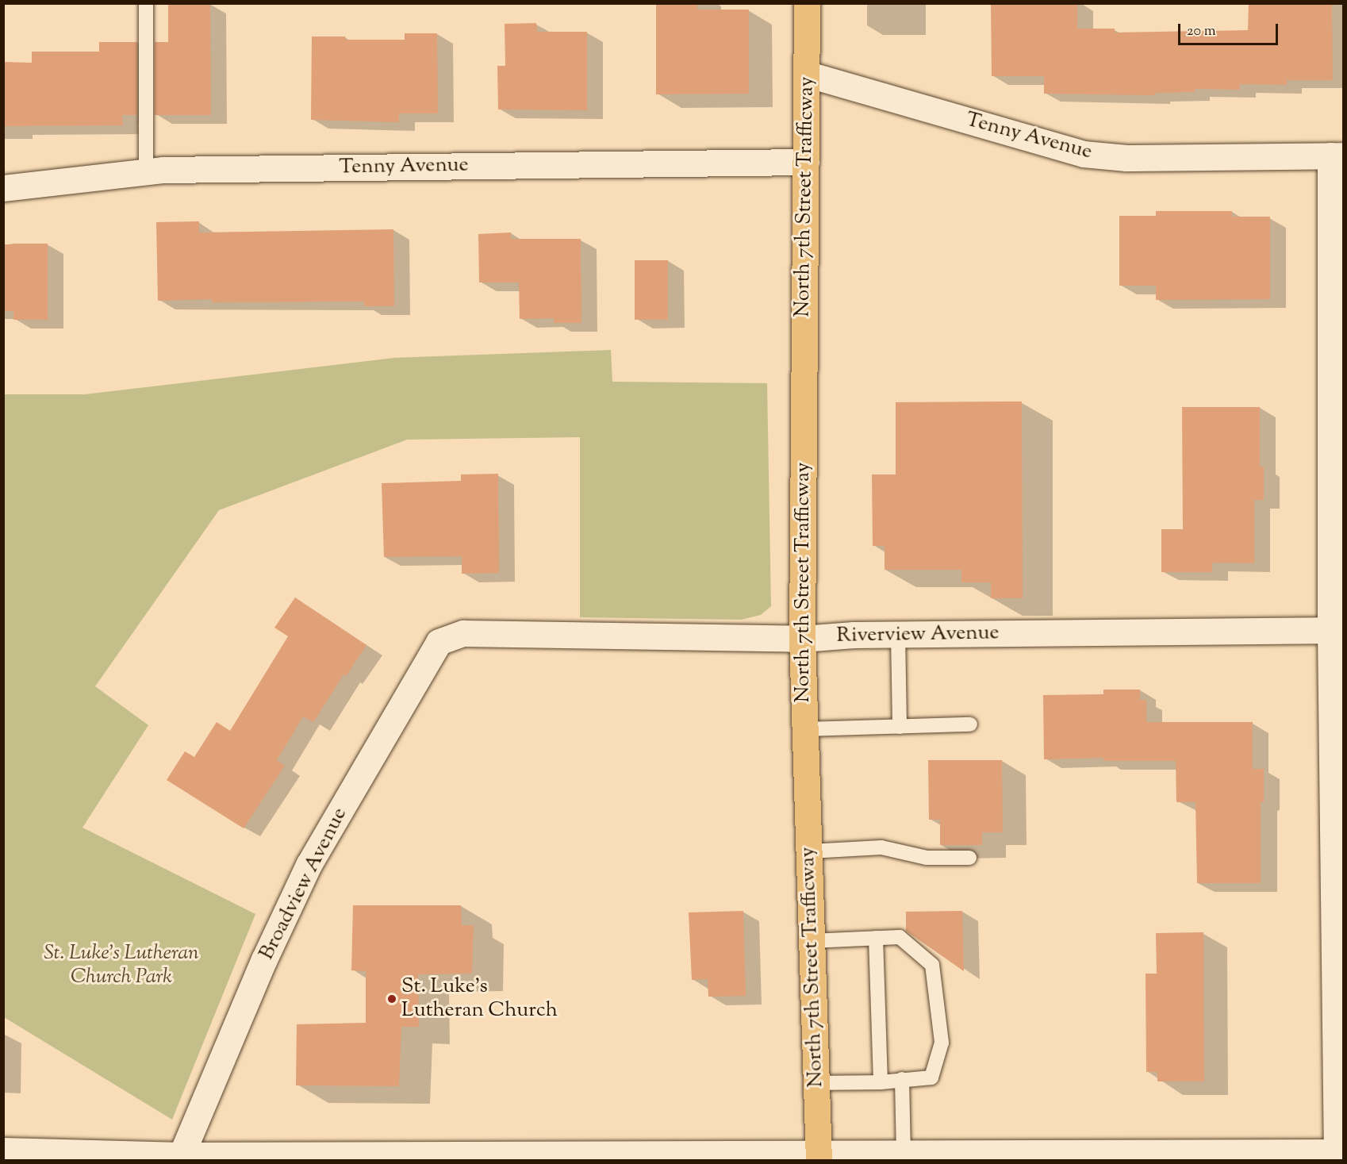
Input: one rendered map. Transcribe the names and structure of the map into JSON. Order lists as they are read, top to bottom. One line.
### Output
{"streets":{"main road":["North 7th Street Trafficway"],"street":["Tenny Avenue","Riverview Avenue","Broadview Avenue"]},"crossings":[["Tenny Avenue","North 7th Street Trafficway"],["North 7th Street Trafficway","Riverview Avenue"],["Riverview Avenue","Broadview Avenue"]],"parks":["St. Luke's Lutheran Church Park"],"places":["St. Luke's Lutheran Church"],"scale_bar":"20 m"}
